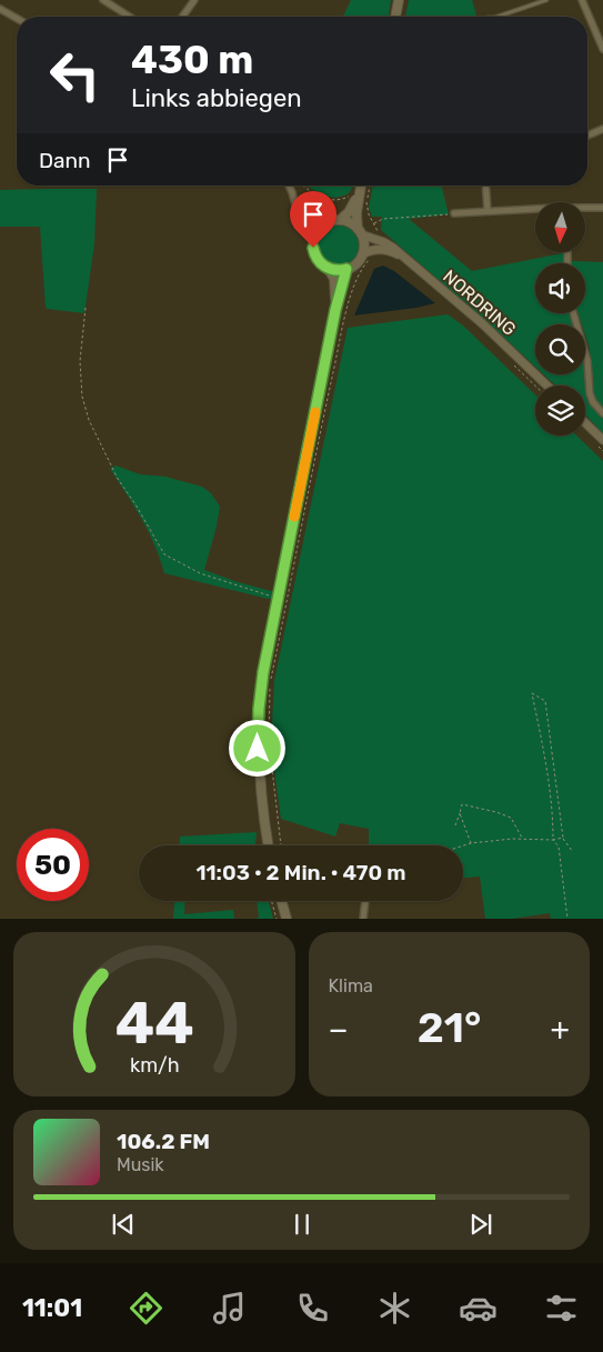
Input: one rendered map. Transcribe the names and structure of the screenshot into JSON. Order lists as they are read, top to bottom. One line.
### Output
{"streets":{"street":["NORDRING"]},"north":"bottom","page":{"turn":["430 m","Links abbiegen"],"then":"Dann","limit":"50","trip":"11:03 · 2 Min. · 470 m","tile":"Klima","heat":["−","21°","+"],"song":["106.2 FM","Musik"],"tabs":"11:01","gauge":["44","km/h"]}}
